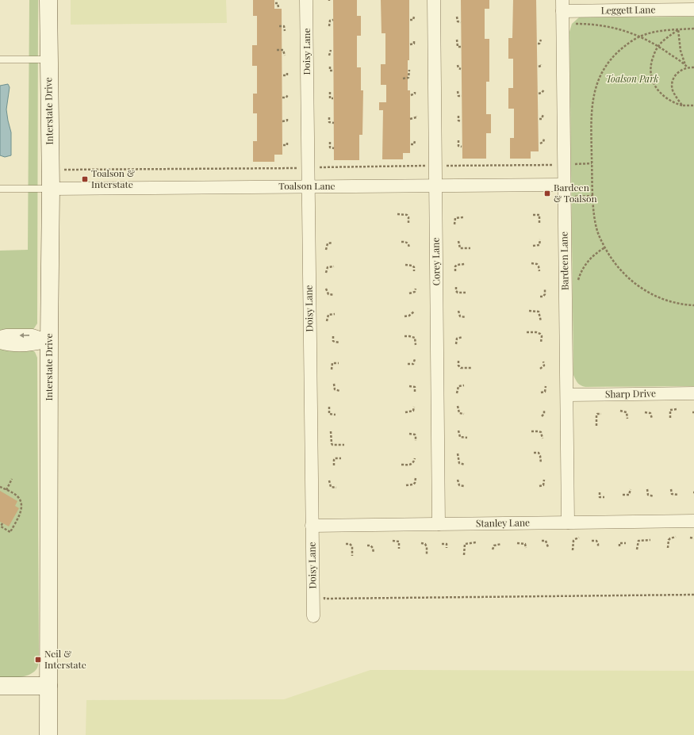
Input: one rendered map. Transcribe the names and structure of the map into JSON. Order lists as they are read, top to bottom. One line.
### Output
{"streets":{"main road":["Interstate Drive"],"street":["Leggett Lane","Doisy Lane","Toalson Lane","Bardeen Lane","Corey Lane","Sharp Drive","Stanley Lane"]},"crossings":[["Leggett Lane","Bardeen Lane"],["Doisy Lane","Toalson Lane"],["Doisy Lane","Stanley Lane"],["Interstate Drive","Toalson Lane"],["Toalson Lane","Bardeen Lane"],["Toalson Lane","Corey Lane"],["Bardeen Lane","Sharp Drive"],["Bardeen Lane","Stanley Lane"],["Corey Lane","Stanley Lane"]],"parks":["Toalson Park"],"places":{"transit":["Toalson & Interstate","Bardeen & Toalson","Neil & Interstate"]}}
